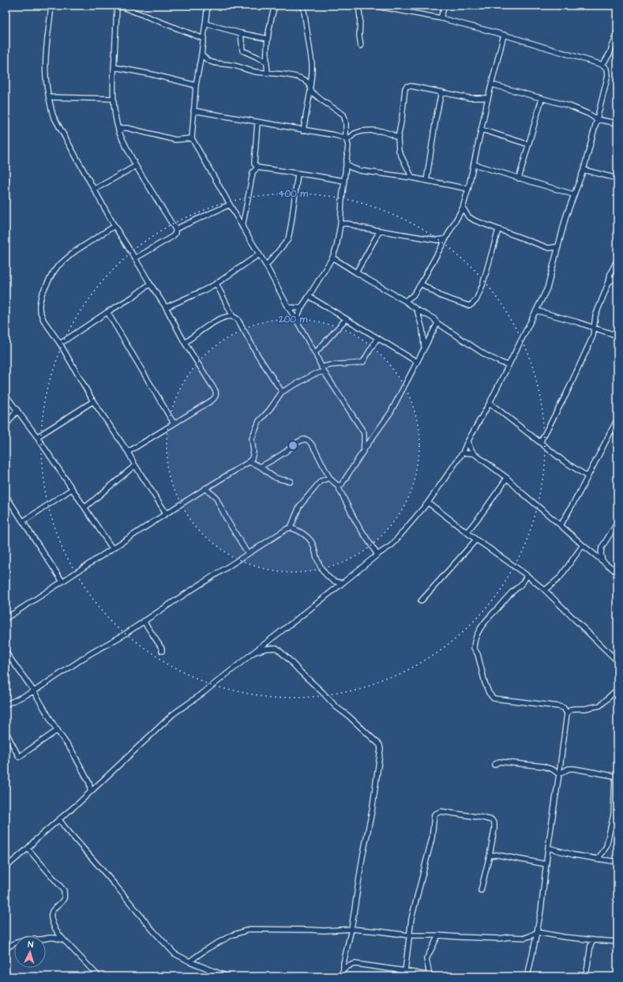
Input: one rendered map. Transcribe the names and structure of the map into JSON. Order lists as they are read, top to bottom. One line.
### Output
{"north":"top","rings":["400 m","200 m"]}
